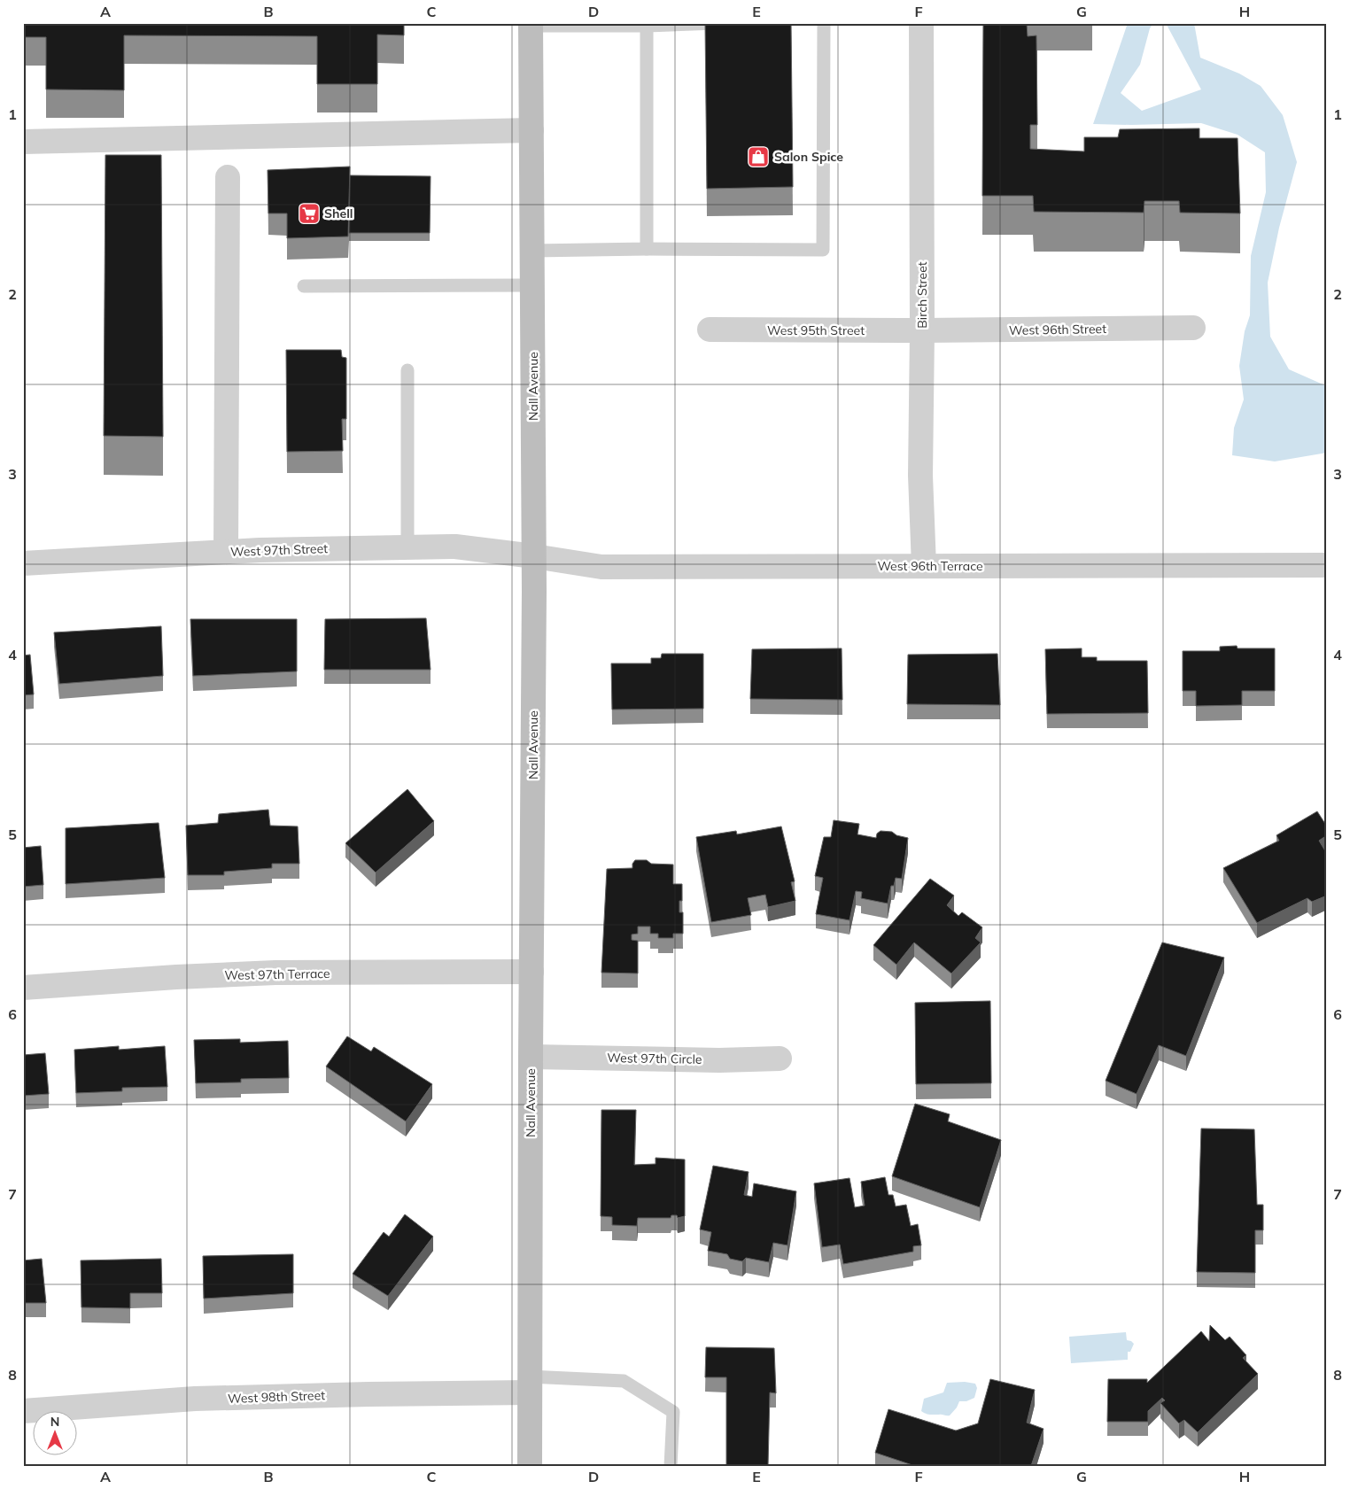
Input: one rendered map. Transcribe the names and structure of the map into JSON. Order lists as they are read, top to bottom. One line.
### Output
{"streets":{"main road":["Nall Avenue"],"street":["Birch Street","West 96th Street","West 95th Street","West 97th Street","West 96th Terrace","West 97th Terrace","West 97th Circle","West 98th Street"]},"crossings":[["Birch Street","West 96th Street"],["Birch Street","West 95th Street"],["Birch Street","West 96th Terrace"],["West 96th Street","West 95th Street"],["Nall Avenue","West 97th Street"],["Nall Avenue","West 96th Terrace"],["Nall Avenue","West 97th Terrace"],["Nall Avenue","West 97th Circle"],["Nall Avenue","West 98th Street"],["West 97th Street","West 96th Terrace"]],"places":{"shop":["Salon Spice"],"supermarket":["Shell"]},"north":"top","grid":{"columns":["A","B","C","D","E","F","G","H"],"rows":["1","2","3","4","5","6","7","8"]}}
